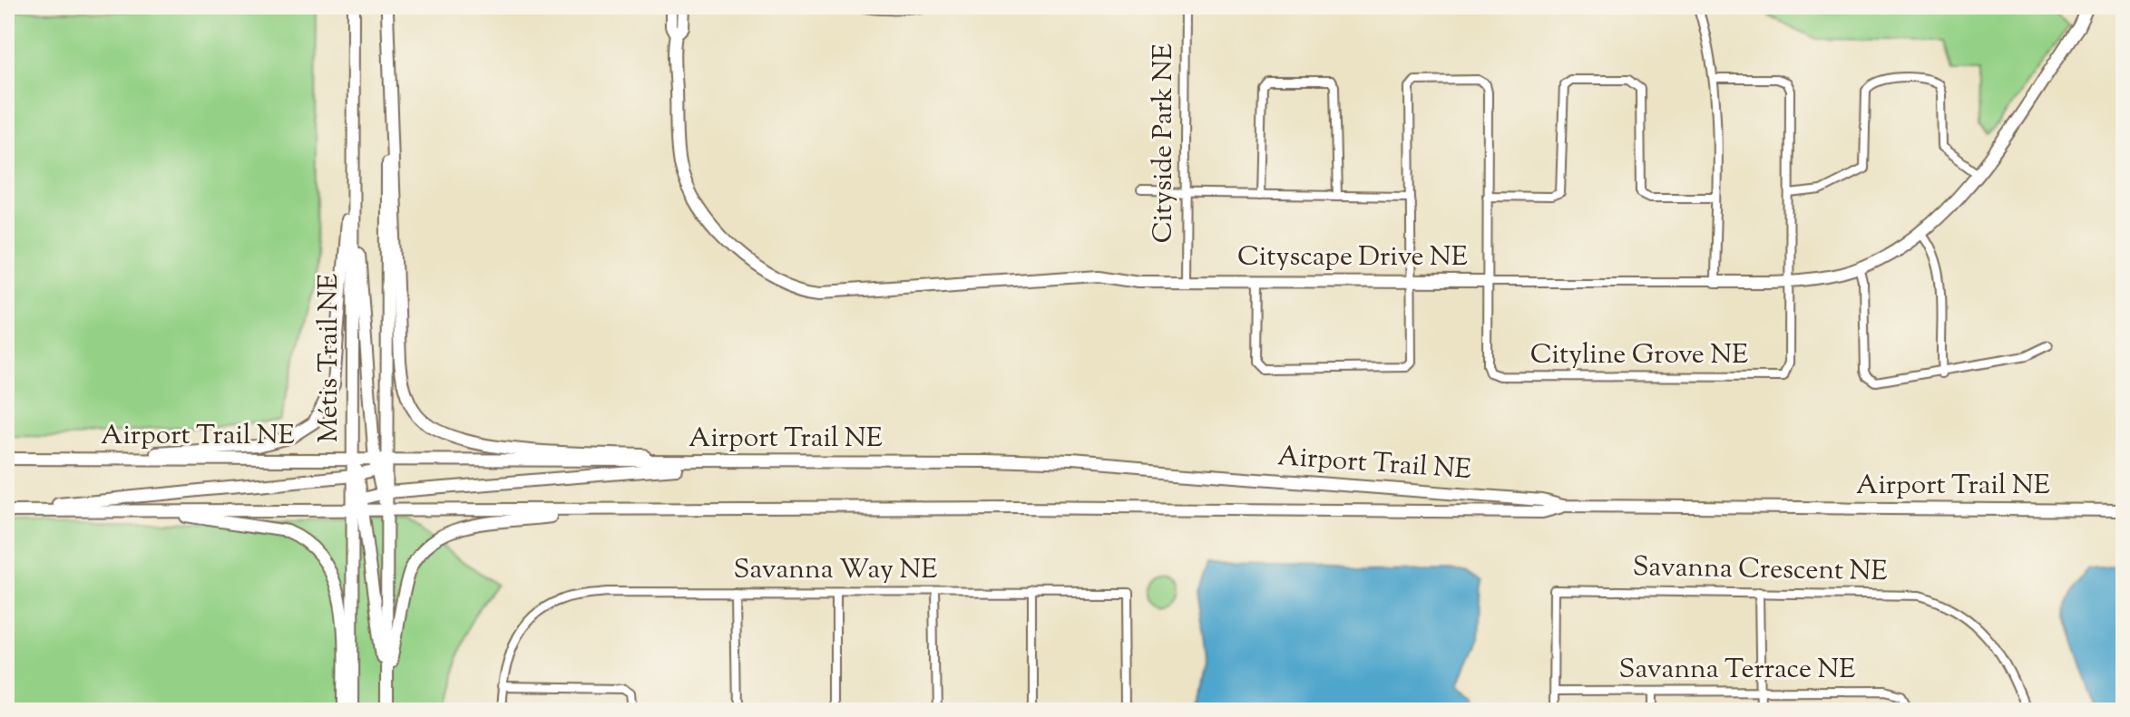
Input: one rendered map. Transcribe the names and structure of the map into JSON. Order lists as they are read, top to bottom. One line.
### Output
{"streets":{"main road":["Cityscape Drive NE","Métis Trail NE","Airport Trail NE"],"street":["Cityside Park NE","Cityline Grove NE","Savanna Way NE","Savanna Crescent NE","Savanna Terrace NE"]},"crossings":[["Cityside Park NE","Cityscape Drive NE"],["Cityscape Drive NE","Cityline Grove NE"],["Métis Trail NE","Airport Trail NE"],["Savanna Crescent NE","Savanna Terrace NE"]]}
